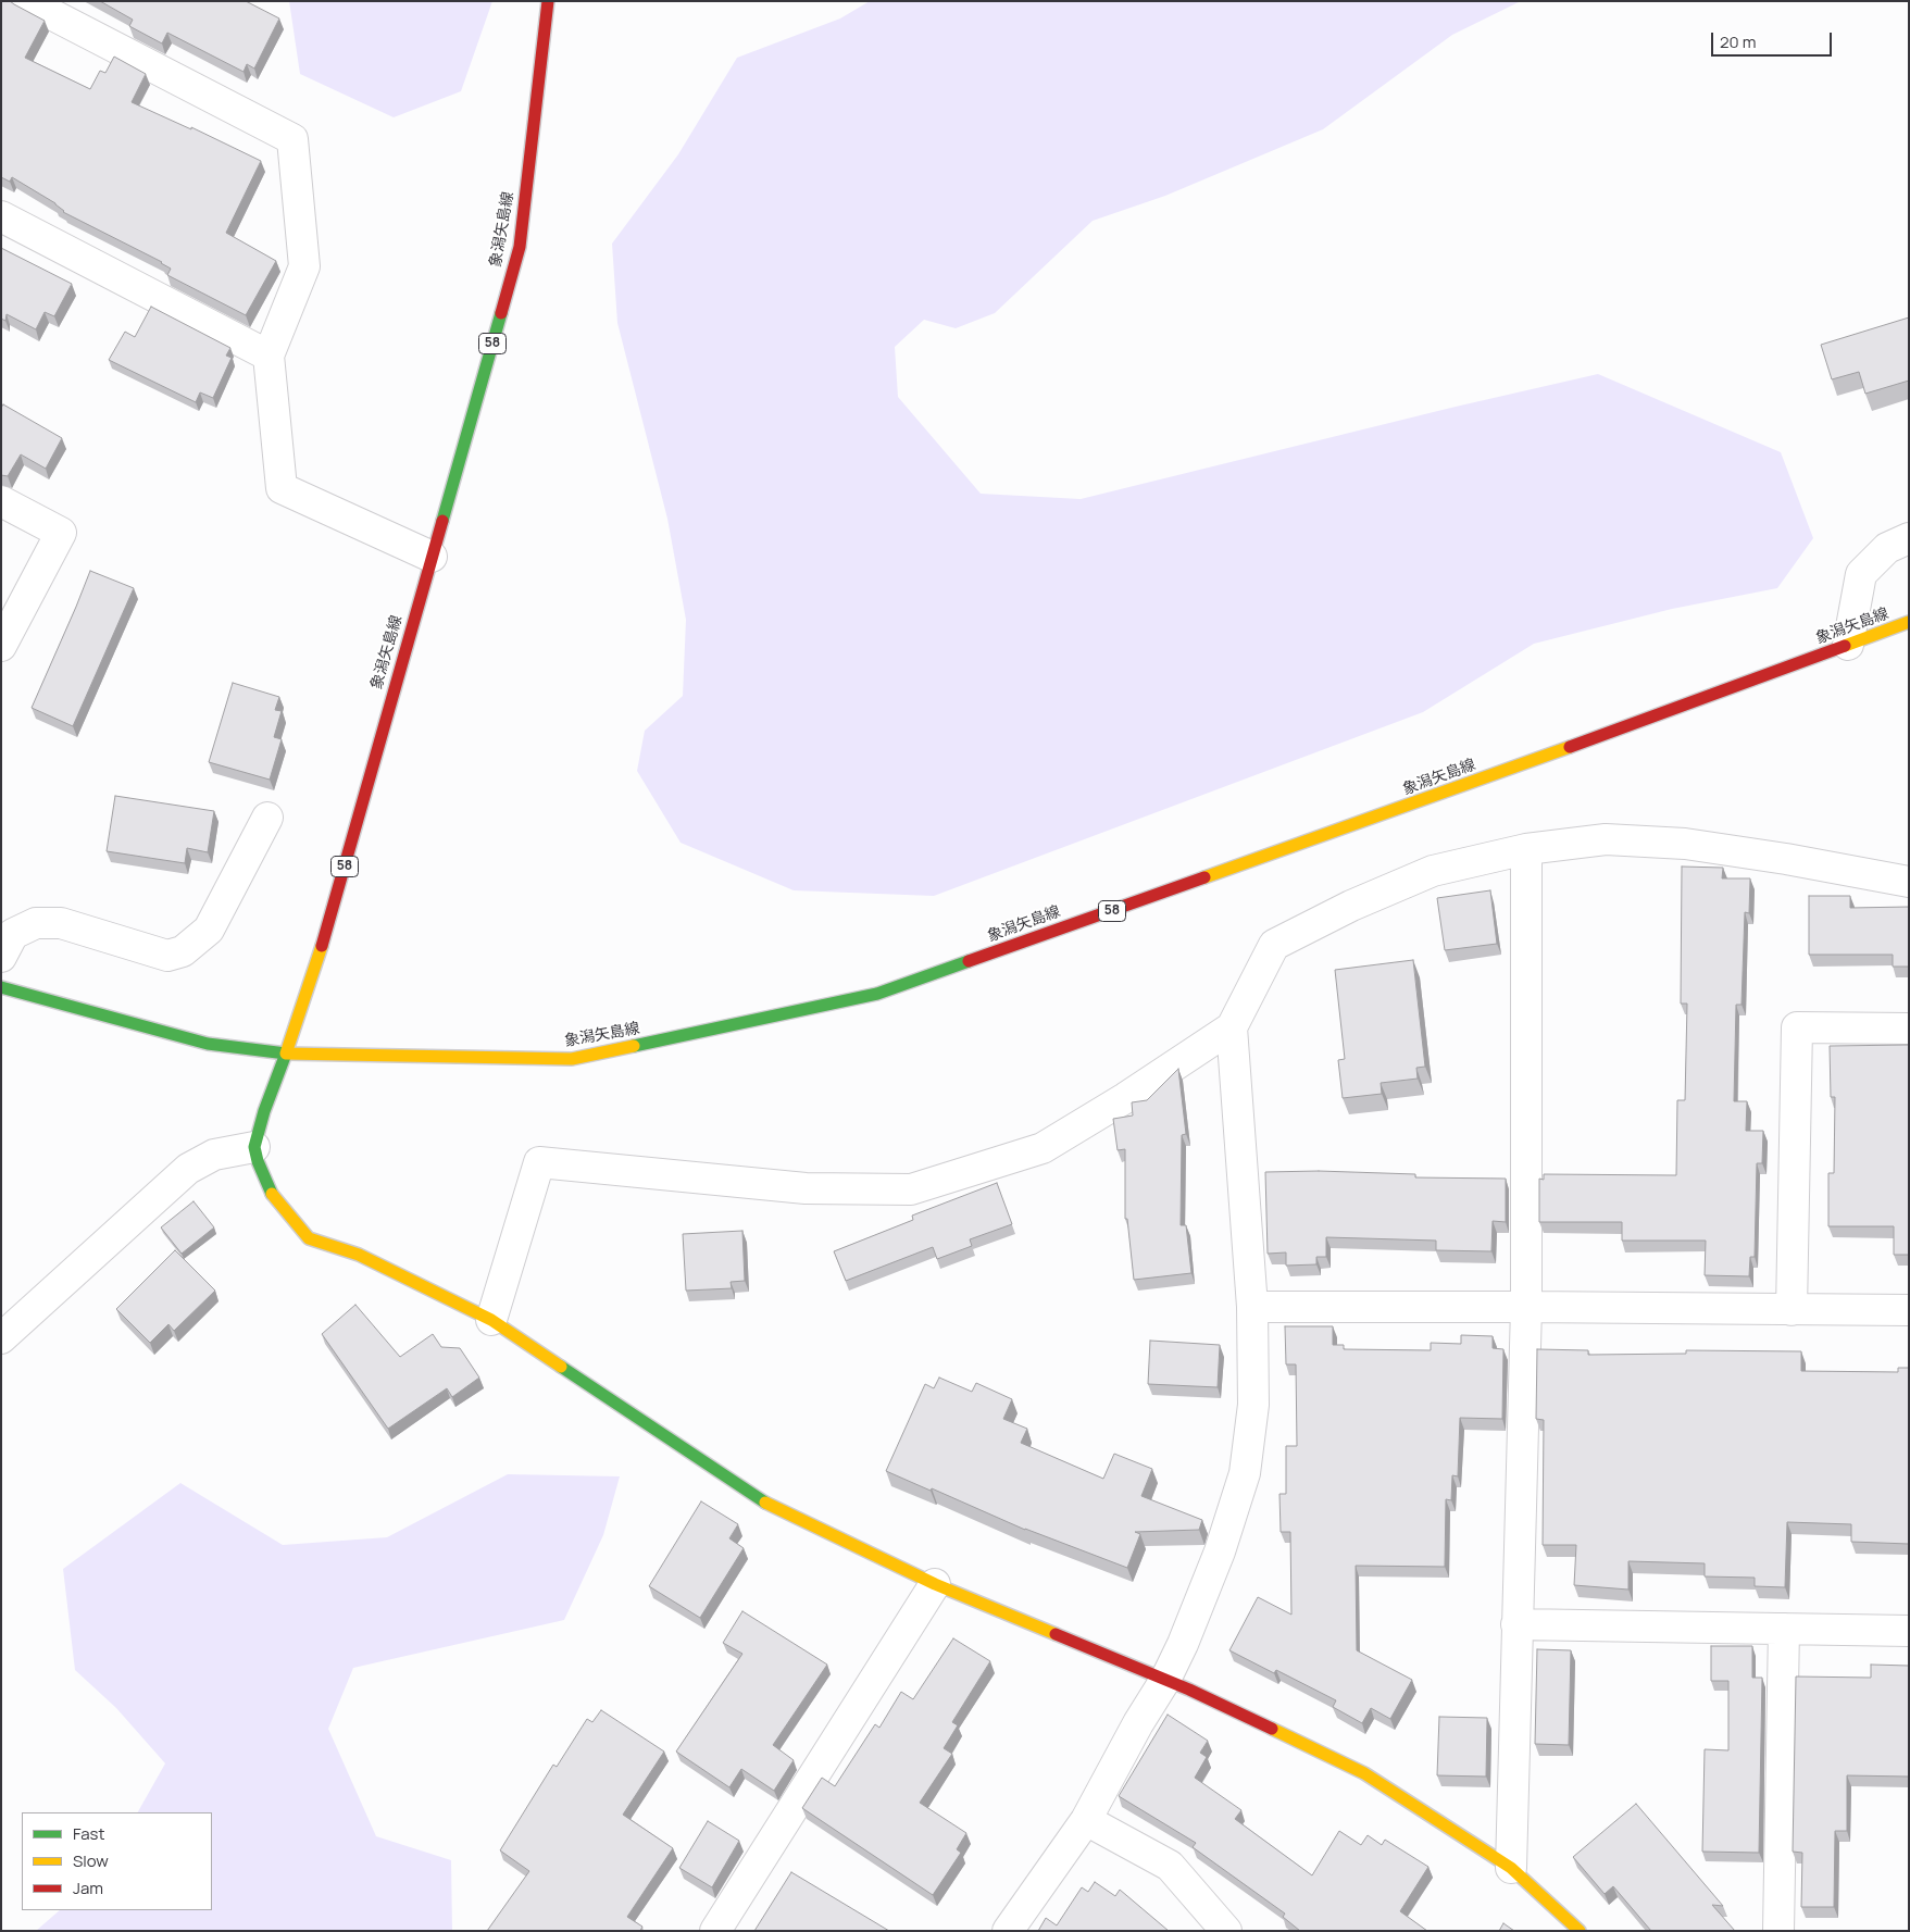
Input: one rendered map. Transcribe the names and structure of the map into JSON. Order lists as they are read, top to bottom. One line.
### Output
{"streets":{"main road":["象潟矢島線","58"]},"legend":["Fast","Slow","Jam"],"scale_bar":"20 m"}
